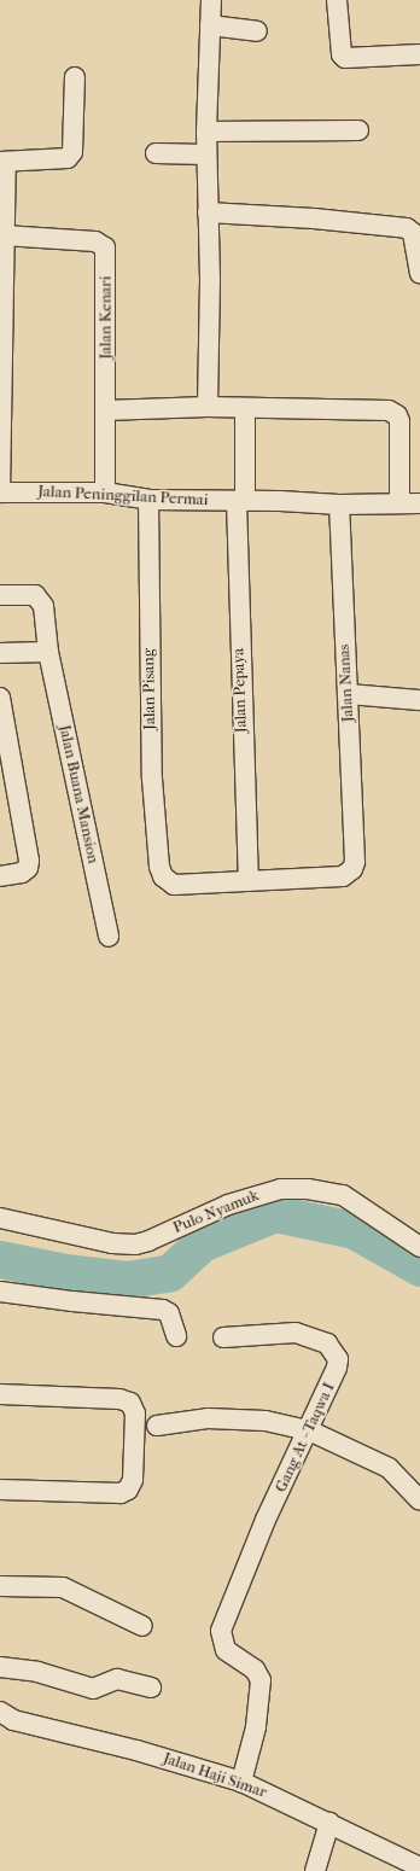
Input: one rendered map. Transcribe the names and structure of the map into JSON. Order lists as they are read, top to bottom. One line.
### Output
{"streets":{"street":["Jalan Kenari","Jalan Peninggilan Permai","Jalan Nanas","Jalan Pisang","Jalan Pepaya","Jalan Buana Mansion","Pulo Nyamuk","Gang At - Taqwa I","Jalan Haji Simar"]},"crossings":[["Jalan Kenari","Jalan Peninggilan Permai"],["Jalan Peninggilan Permai","Jalan Nanas"],["Jalan Peninggilan Permai","Jalan Pisang"],["Jalan Peninggilan Permai","Jalan Pepaya"],["Jalan Nanas","Jalan Pisang"],["Jalan Nanas","Jalan Pepaya"],["Jalan Pisang","Jalan Pepaya"],["Gang At - Taqwa I","Jalan Haji Simar"]]}
